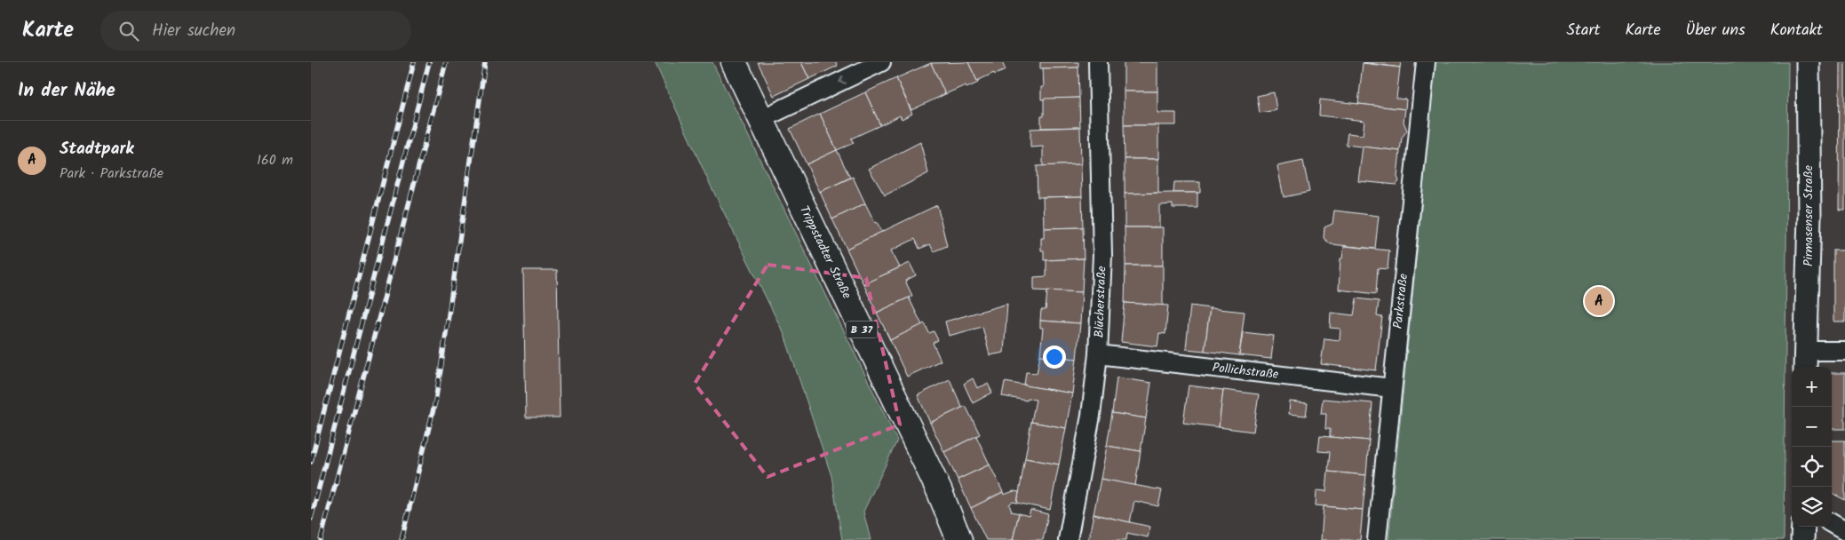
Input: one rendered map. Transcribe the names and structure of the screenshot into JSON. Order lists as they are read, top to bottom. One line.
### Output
{"streets":{"main road":["Trippstadter Straße","B 37"],"street":["Pirmasenser Straße","Parkstraße","Blücherstraße","Pollichstraße"]},"crossings":[["Parkstraße","Pollichstraße"],["Blücherstraße","Pollichstraße"]],"page":{"header":"Karte","search":"Hier suchen","nav":["Start","Karte","Über uns","Kontakt"],"heading":"In der Nähe","list":[{"mark":"A","name":"Stadtpark","note":"Park · Parkstraße","value":"160 m"}],"pins":"A","map_buttons":["+","−"]}}
